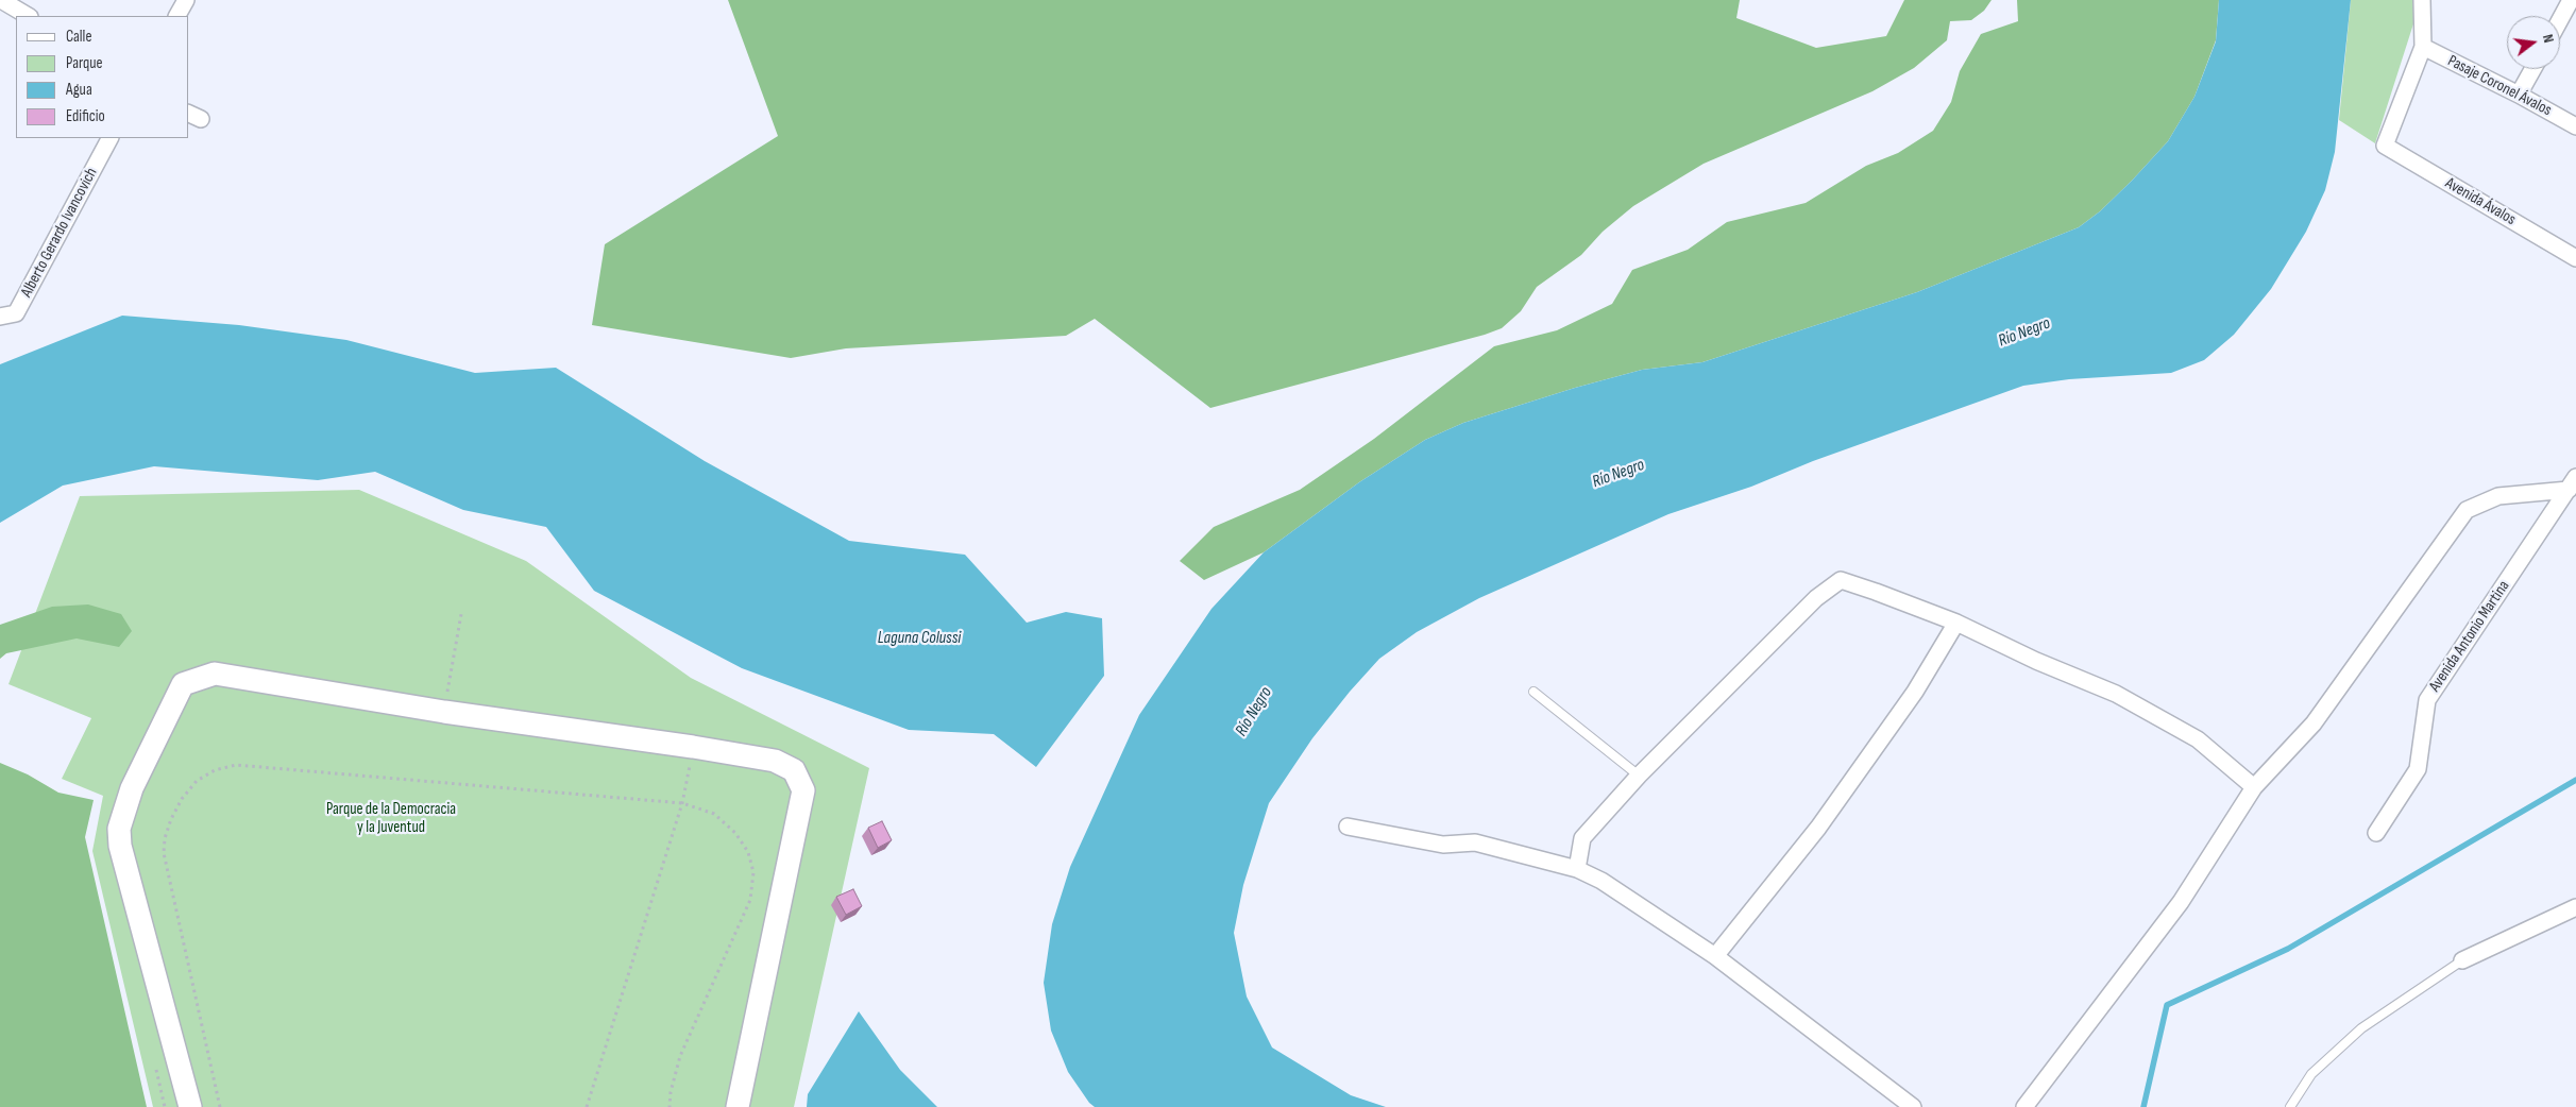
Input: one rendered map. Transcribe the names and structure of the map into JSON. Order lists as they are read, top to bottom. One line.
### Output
{"streets":{"street":["Pasaje Coronel Ávalos","Avenida Ávalos","Alberto Gerardo Ivancovich","Avenida Antonio Martina"]},"crossings":[["Pasaje Coronel Ávalos","Avenida Ávalos"]],"water":["Río Negro","Laguna Colussi"],"parks":["Parque de la Democracia y la Juventud"],"legend":["Calle","Parque","Agua","Edificio"],"north":"right"}
